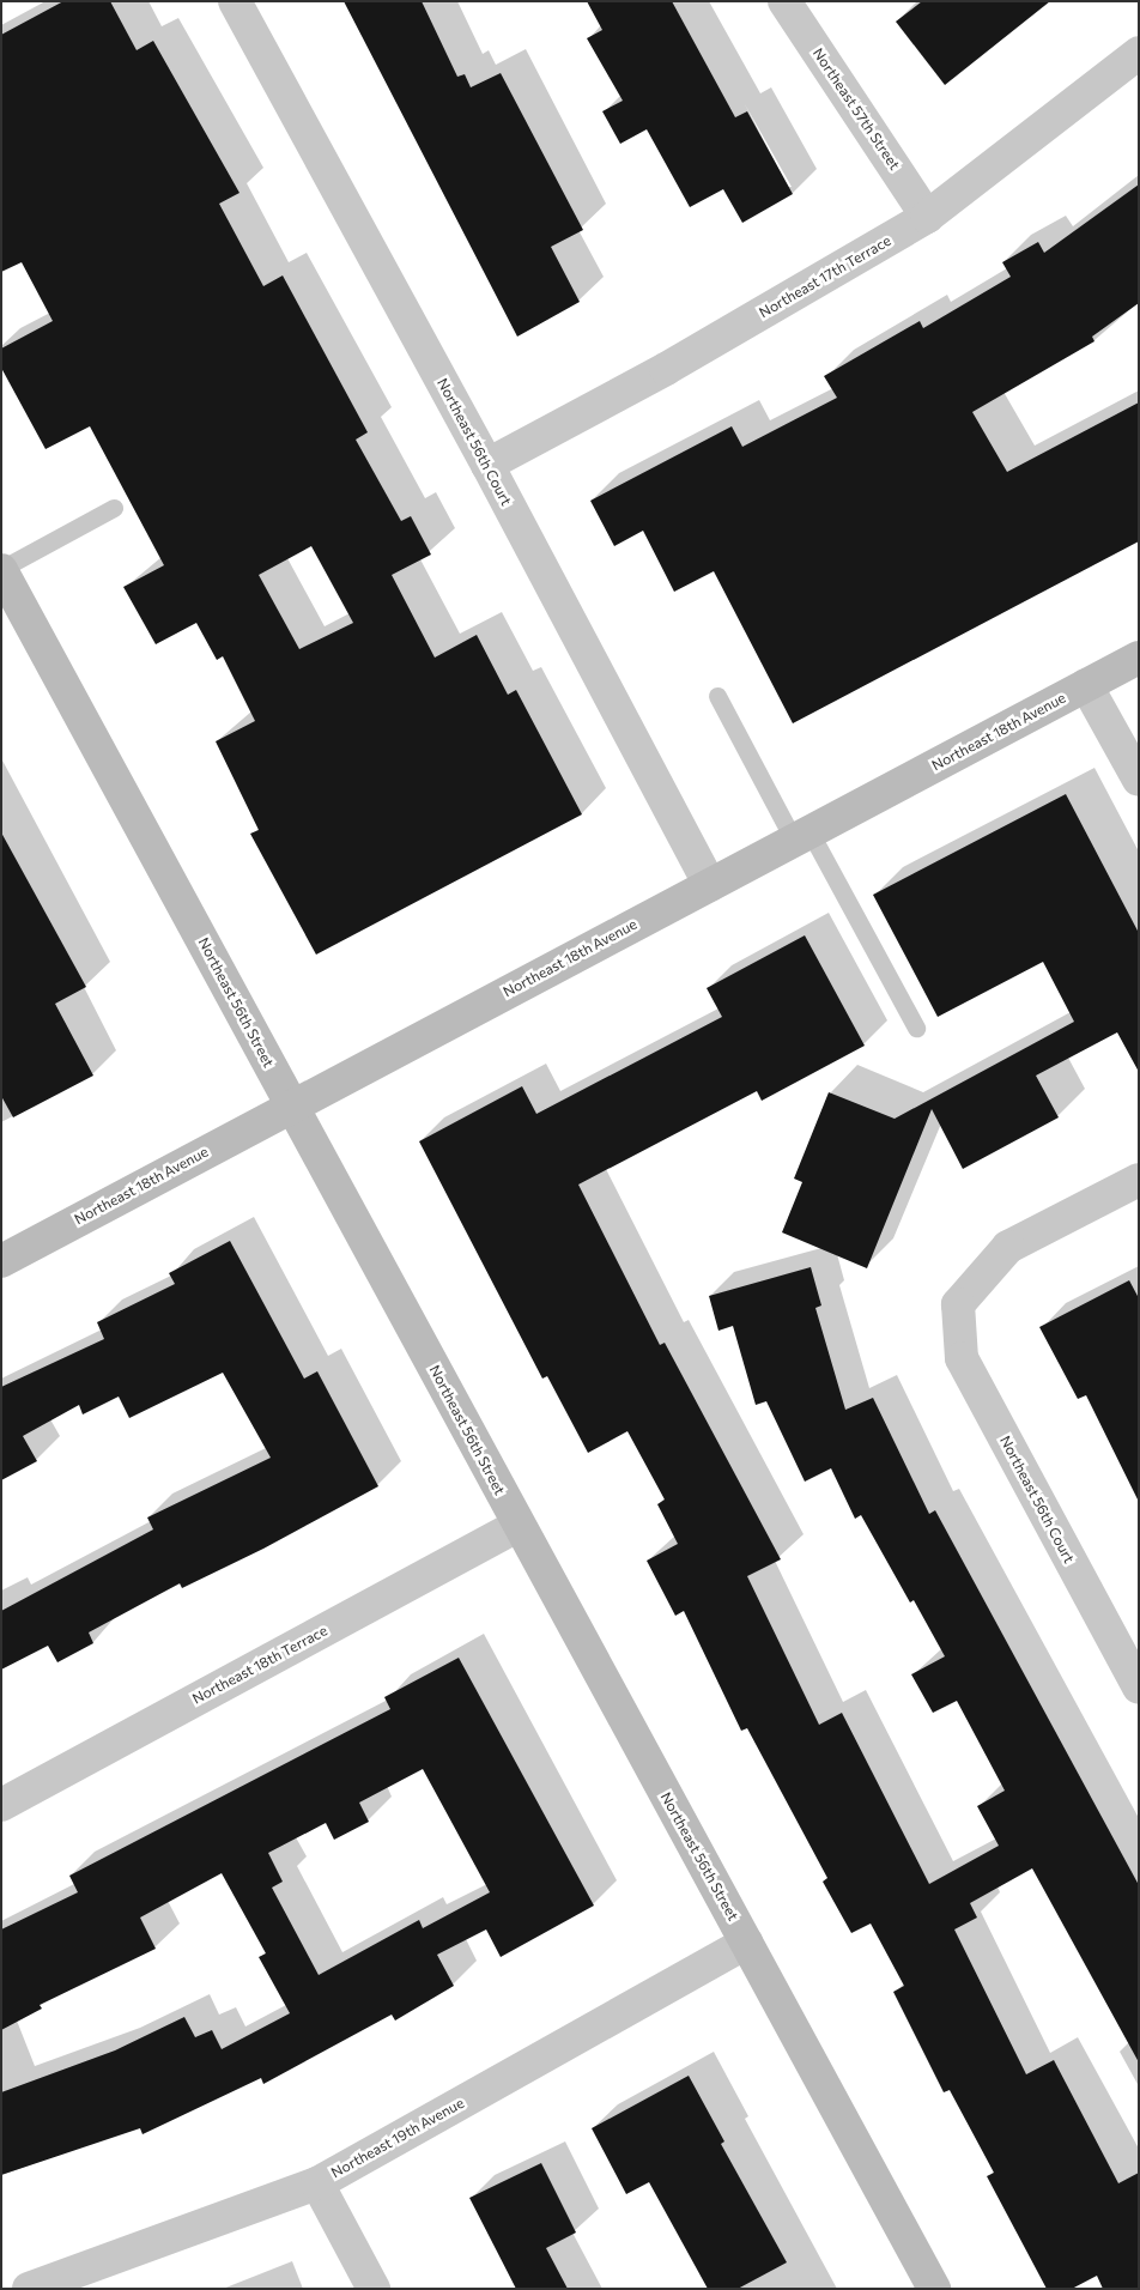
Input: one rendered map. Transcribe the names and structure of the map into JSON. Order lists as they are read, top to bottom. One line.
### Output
{"streets":{"street":["Northeast 57th Street","Northeast 17th Terrace","Northeast 56th Court","Northeast 18th Avenue","Northeast 56th Street","Northeast 18th Terrace","Northeast 19th Avenue"]},"crossings":[["Northeast 57th Street","Northeast 17th Terrace"],["Northeast 17th Terrace","Northeast 56th Court"],["Northeast 56th Court","Northeast 18th Avenue"],["Northeast 18th Avenue","Northeast 56th Street"],["Northeast 56th Street","Northeast 18th Terrace"],["Northeast 56th Street","Northeast 19th Avenue"]]}
